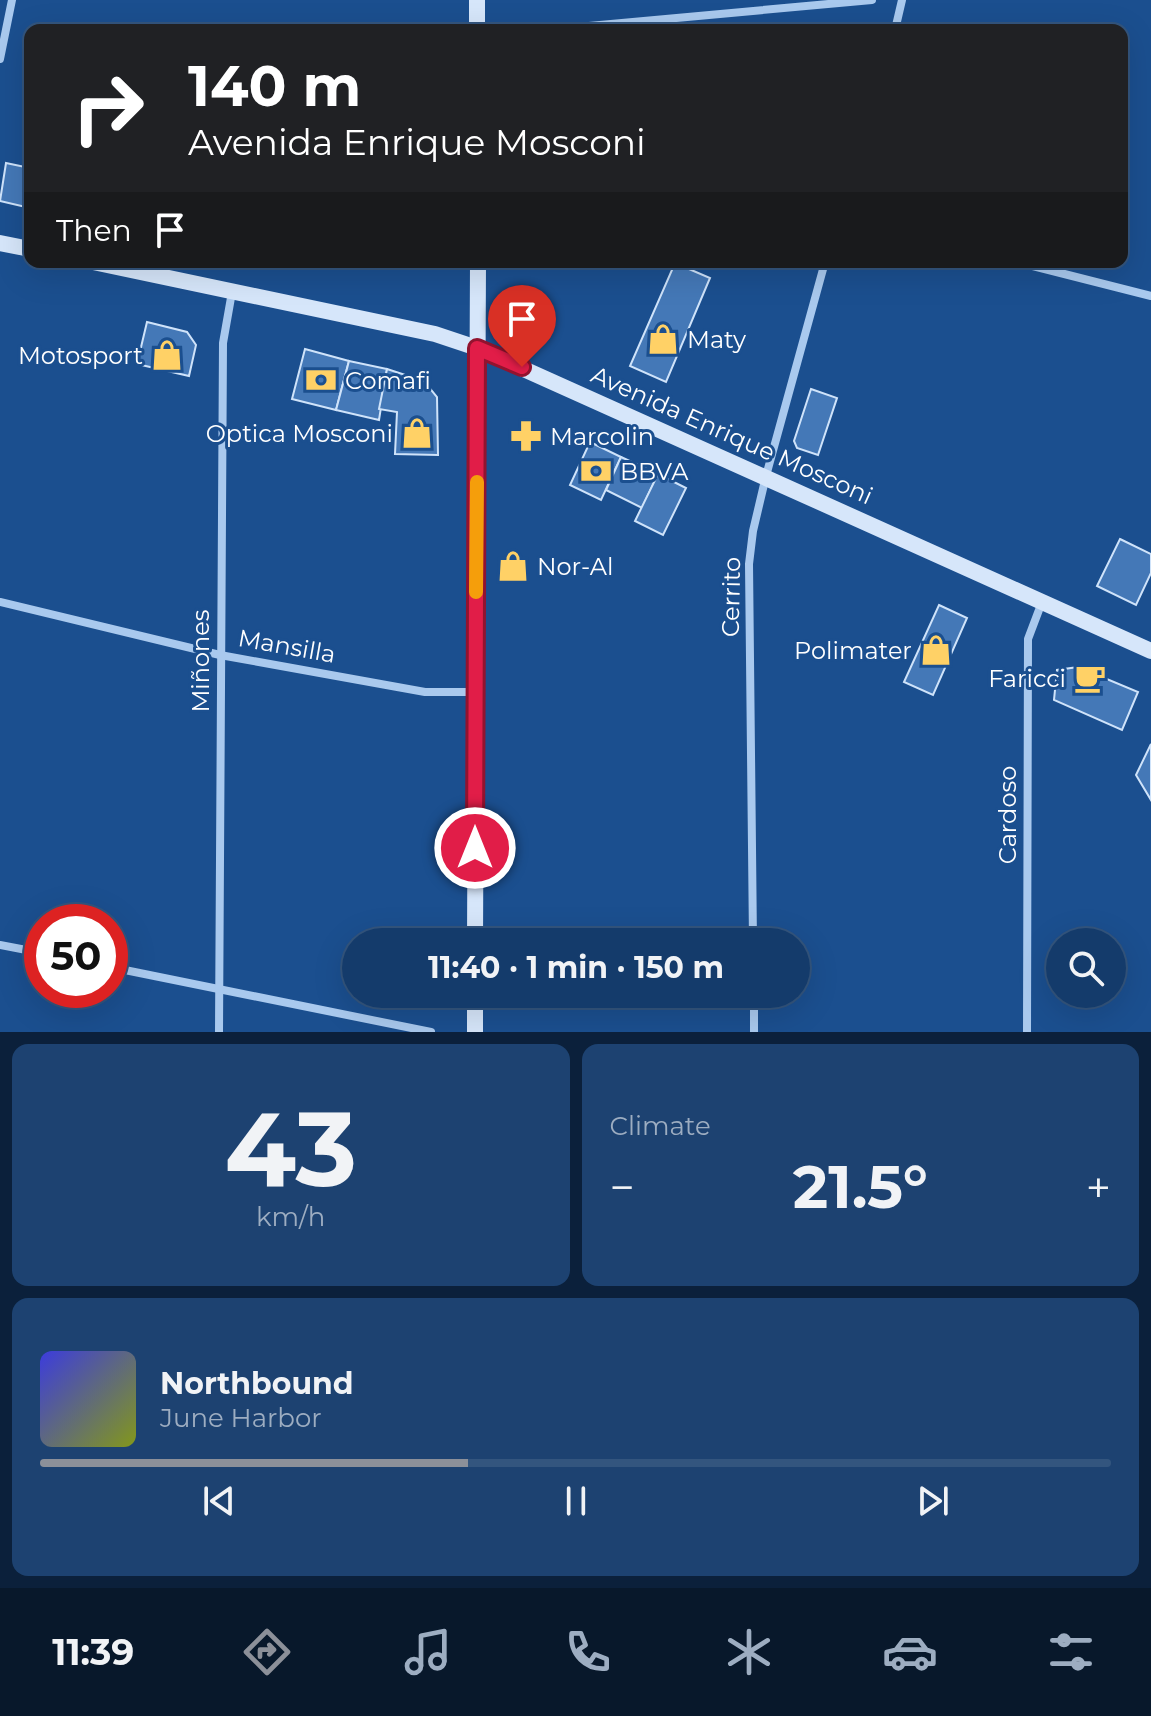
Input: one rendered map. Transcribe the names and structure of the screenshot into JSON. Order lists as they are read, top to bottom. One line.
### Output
{"streets":{"main road":["Avenida Enrique Mosconi"],"street":["Cerrito","Mansilla","Miñones","Cardoso"]},"crossings":[["Avenida Enrique Mosconi","Cerrito"],["Avenida Enrique Mosconi","Miñones"],["Avenida Enrique Mosconi","Cardoso"],["Mansilla","Miñones"]],"places":{"shop":["Maty","Motosport","Optica Mosconi","Nor-Al","Polimater"],"bank":["Comafi","BBVA"],"pharmacy":["Marcolin"],"cafe":["Faricci"]},"page":{"turn":["140 m","Avenida Enrique Mosconi"],"then":"Then","limit":"50","trip":"11:40 · 1 min · 150 m","tile":[["43","km/h"],"Climate"],"heat":["−","21.5°","+"],"song":["Northbound","June Harbor"],"tabs":"11:39"}}
